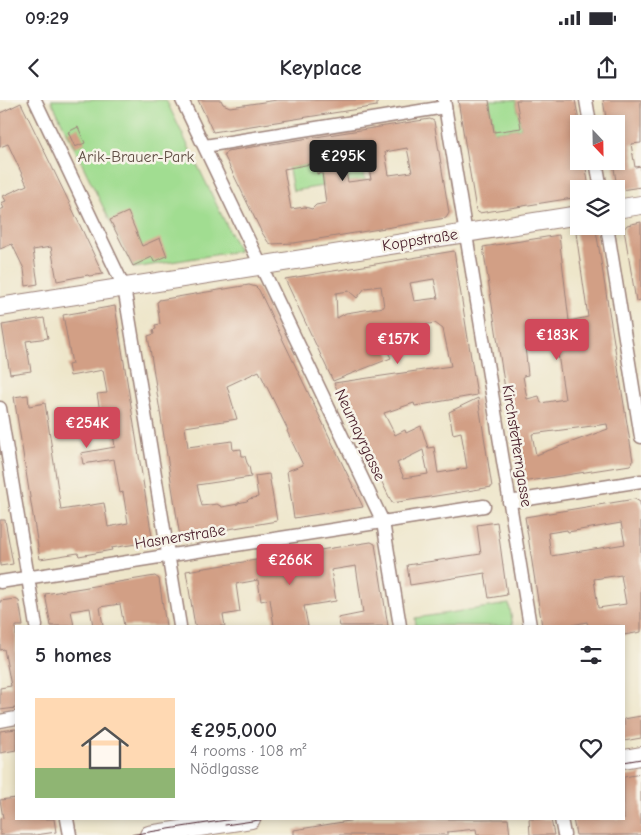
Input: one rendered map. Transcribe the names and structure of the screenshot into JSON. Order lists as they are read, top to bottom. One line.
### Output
{"streets":{"main road":["Koppstraße"],"street":["Neumayrgasse","Kirchstetterngasse","Hasnerstraße"]},"crossings":[["Koppstraße","Neumayrgasse"],["Koppstraße","Kirchstetterngasse"],["Neumayrgasse","Hasnerstraße"]],"parks":["Arik-Brauer-Park"],"north":"bottom","page":{"status":"09:29","header":"Keyplace","price":["€295K","€183K","€157K","€254K","€266K"],"heading":"5 homes","list":[{"name":"€295,000","note":"4 rooms · 108 m² · Nödlgasse"}]}}
